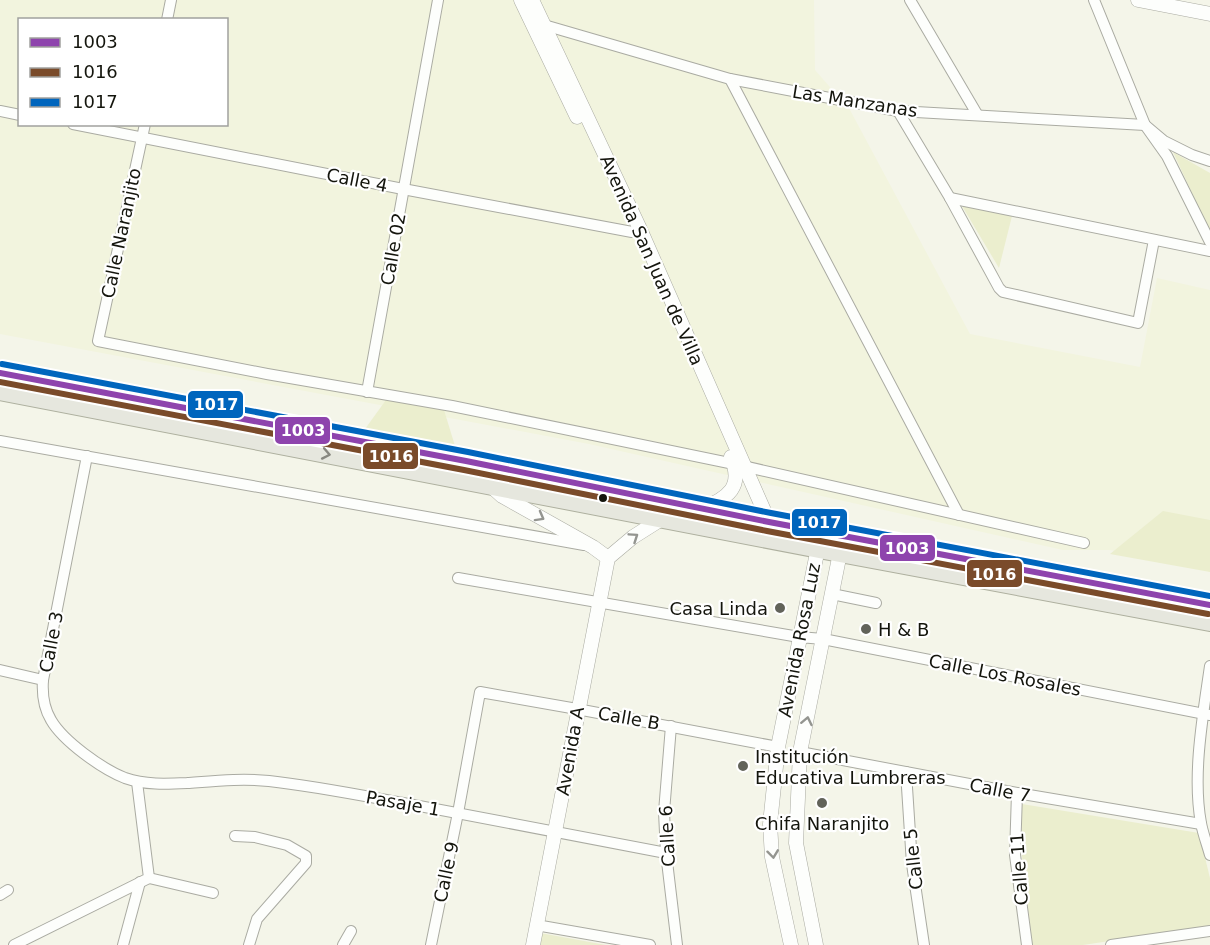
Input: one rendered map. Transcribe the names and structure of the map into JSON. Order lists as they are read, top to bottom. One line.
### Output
{"streets":{"street":["Las Manzanas","Calle 4","Calle Naranjito","Calle 02","Avenida San Juan de Villa","Avenida Rosa Luz","Calle 3","Calle Los Rosales","Calle B","Avenida A","Calle 7","Pasaje 1","Calle 6","Calle 5","Calle 11","Calle 9"]},"crossings":[["Las Manzanas","Avenida San Juan de Villa"],["Calle 4","Calle Naranjito"],["Calle 4","Calle 02"],["Calle 4","Avenida San Juan de Villa"],["Calle Naranjito","Calle 02"],["Avenida Rosa Luz","Calle Los Rosales"],["Avenida Rosa Luz","Calle B"],["Avenida Rosa Luz","Calle 7"],["Calle 3","Pasaje 1"],["Calle Los Rosales","Avenida A"],["Calle B","Avenida A"],["Calle B","Calle 6"],["Calle B","Calle 9"],["Avenida A","Pasaje 1"],["Calle 7","Calle 5"],["Calle 7","Calle 11"],["Pasaje 1","Calle 6"],["Pasaje 1","Calle 9"]],"places":["Casa Linda","H & B","Institución Educativa Lumbreras","Chifa Naranjito"],"lines":["transit line 1017","transit line 1003","transit line 1016"],"legend":["1003","1016","1017"]}
